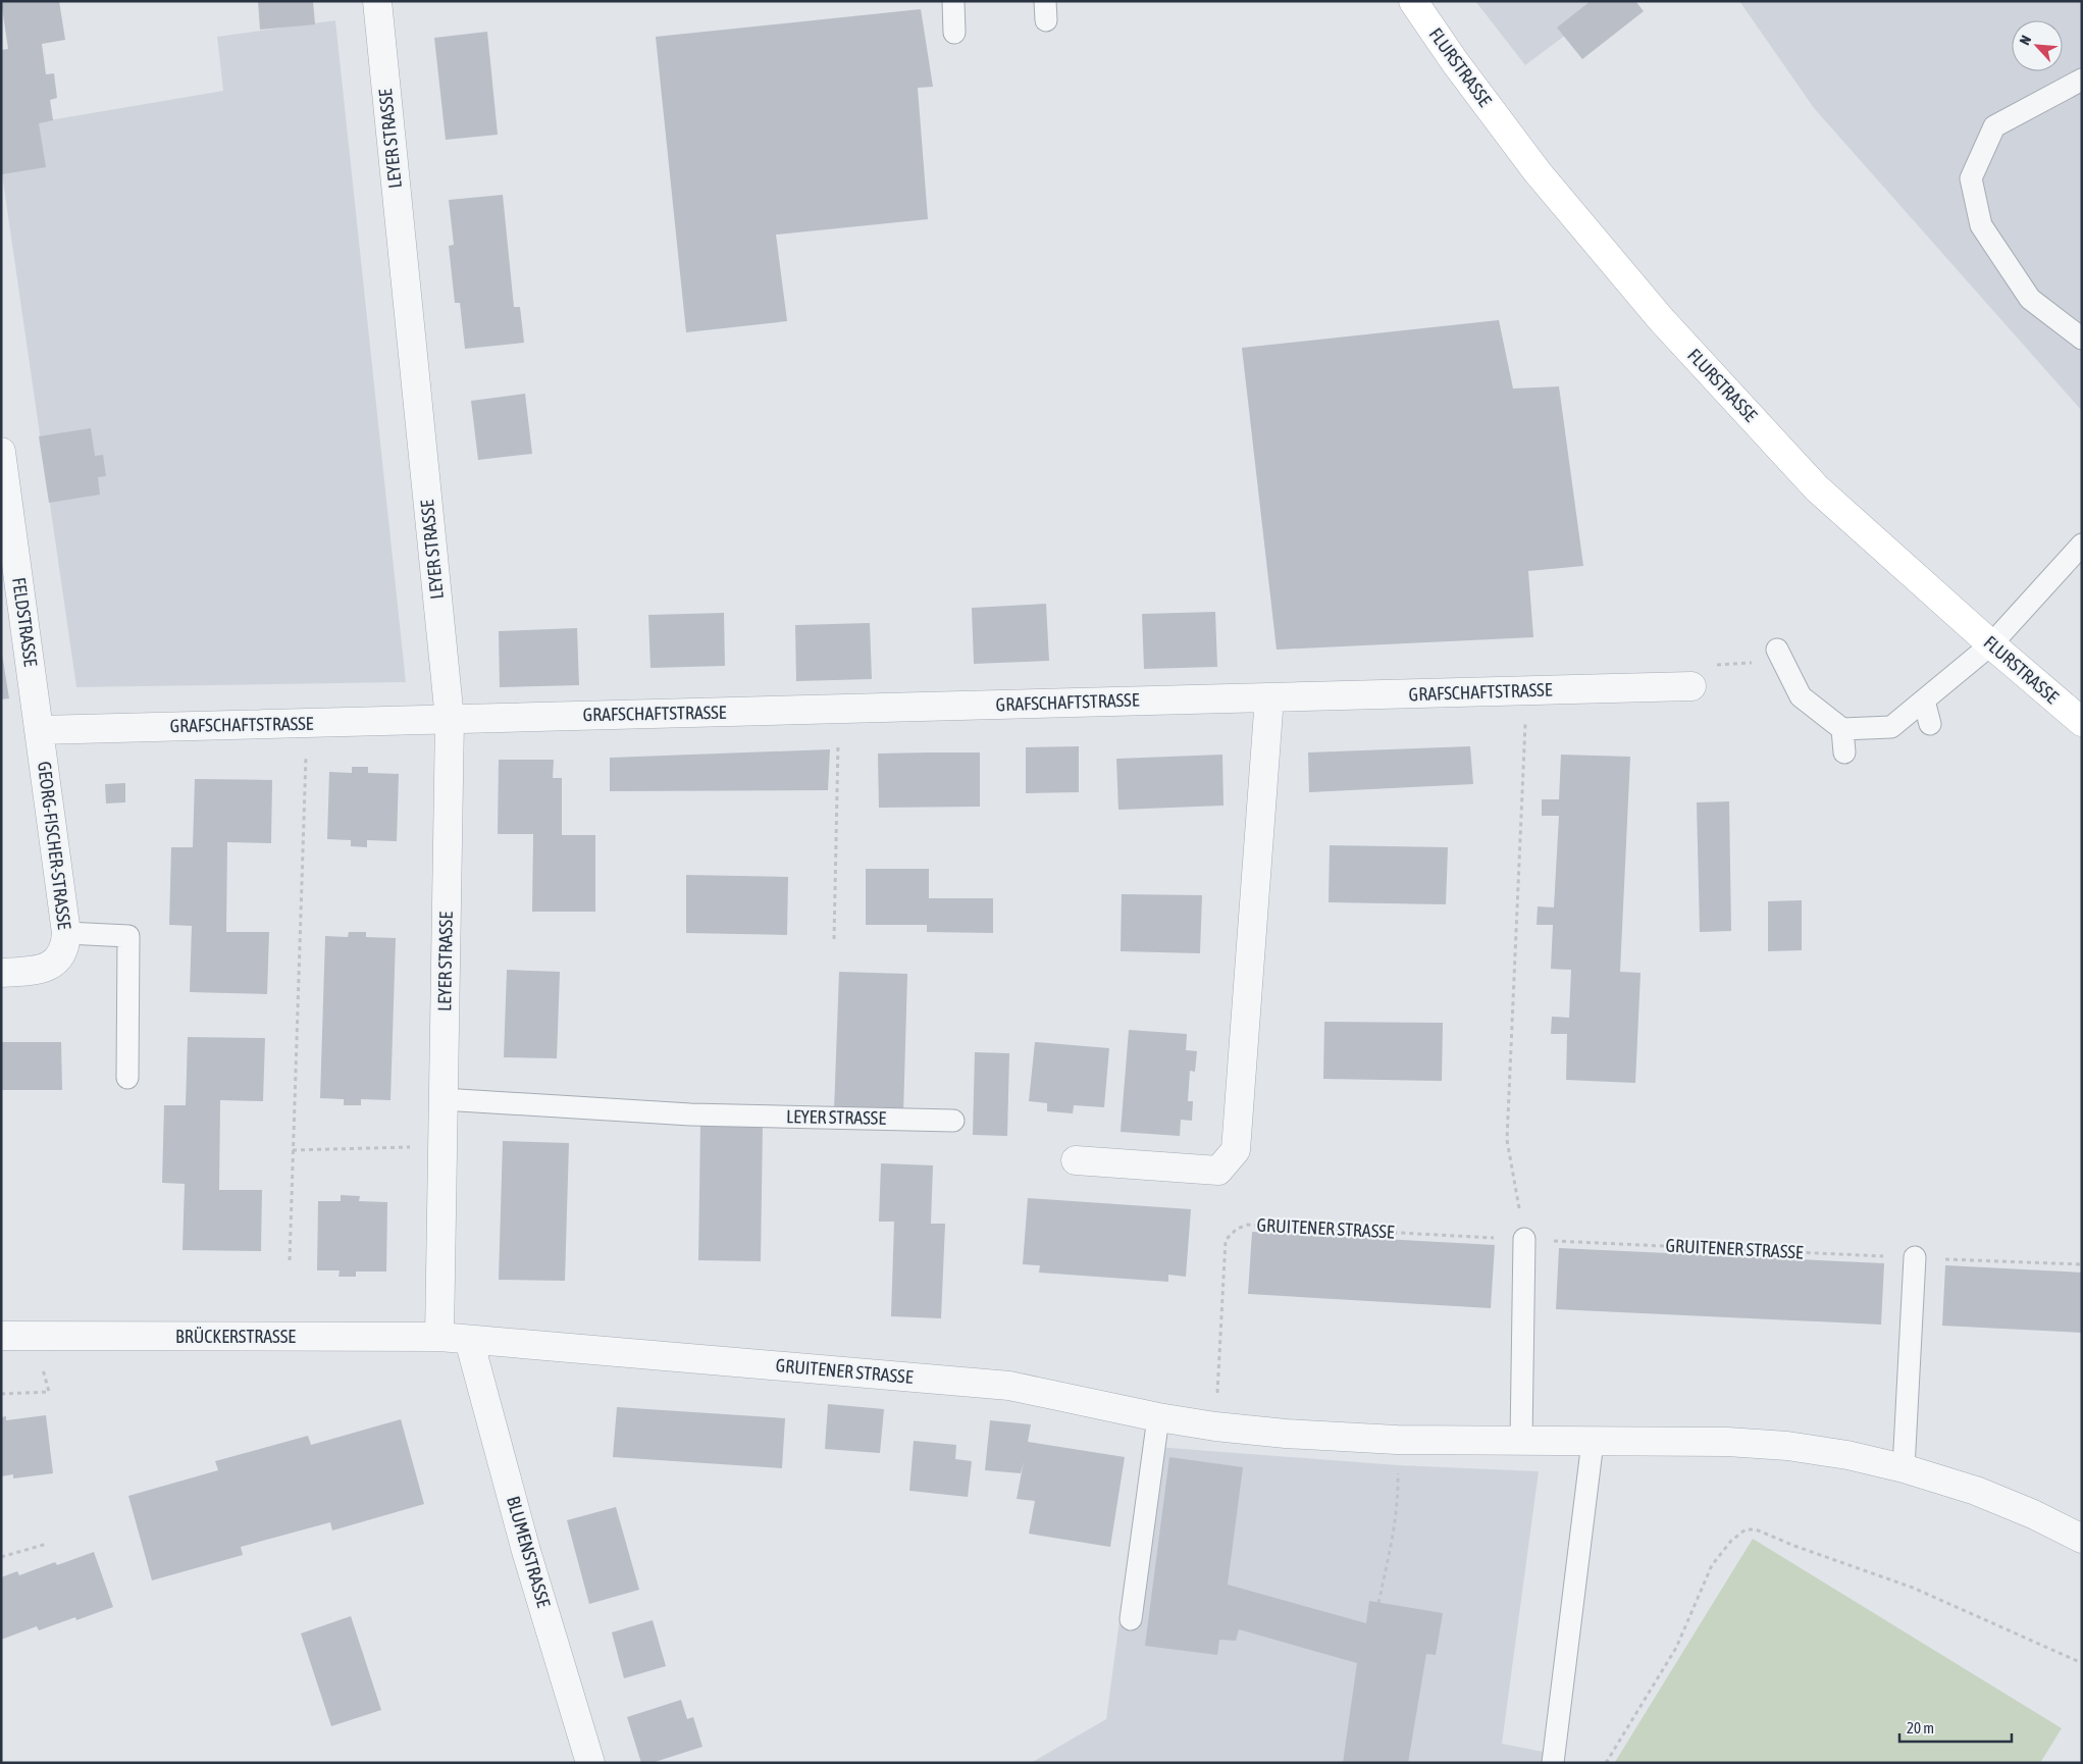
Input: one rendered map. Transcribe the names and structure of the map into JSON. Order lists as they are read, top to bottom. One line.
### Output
{"streets":{"main road":["FLURSTRASSE"],"street":["LEYER STRASSE","FELDSTRASSE","GRAFSCHAFTSTRASSE","GEORG-FISCHER-STRASSE","GRUITENER STRASSE","BRÜCKERSTRASSE","BLUMENSTRASSE"]},"crossings":[["LEYER STRASSE","GRAFSCHAFTSTRASSE"],["LEYER STRASSE","BRÜCKERSTRASSE"],["FELDSTRASSE","GRAFSCHAFTSTRASSE"],["FELDSTRASSE","GEORG-FISCHER-STRASSE"],["GRAFSCHAFTSTRASSE","GEORG-FISCHER-STRASSE"],["GRUITENER STRASSE","BRÜCKERSTRASSE"],["GRUITENER STRASSE","BLUMENSTRASSE"],["BRÜCKERSTRASSE","BLUMENSTRASSE"]],"scale_bar":"20 m","north":"top left"}
